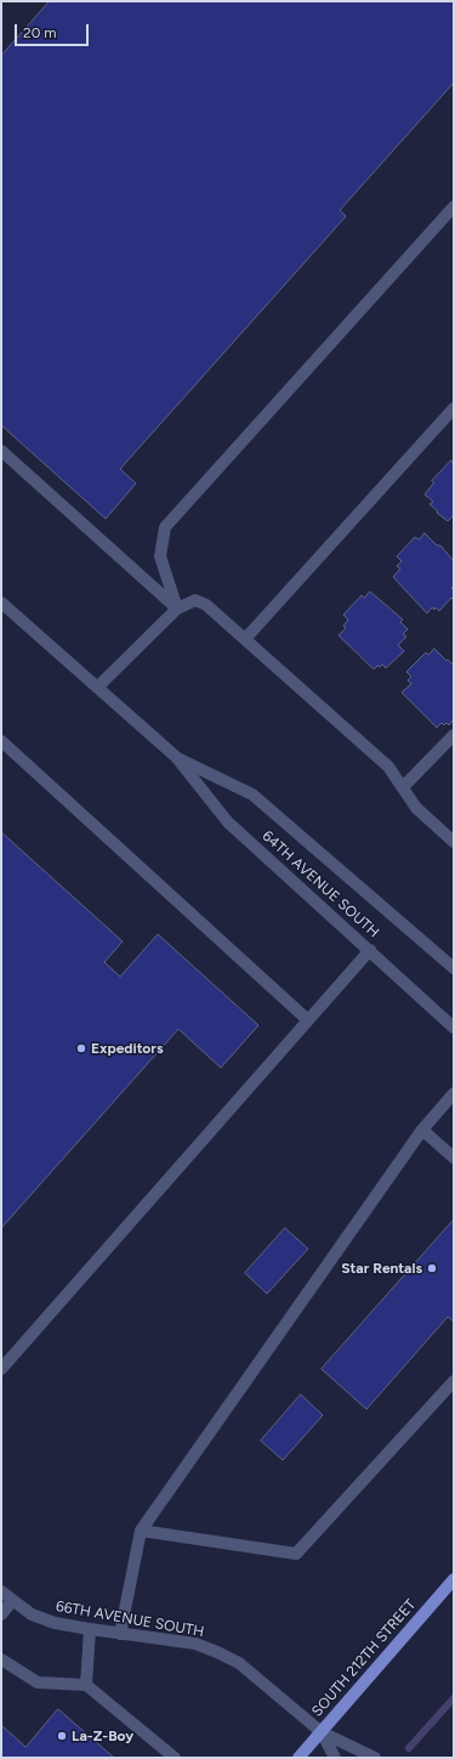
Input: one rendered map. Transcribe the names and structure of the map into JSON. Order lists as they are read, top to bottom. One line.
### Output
{"streets":{"main road":["SOUTH 212TH STREET"],"street":["64TH AVENUE SOUTH","66TH AVENUE SOUTH"]},"crossings":[["66TH AVENUE SOUTH","SOUTH 212TH STREET"]],"places":["Expeditors","Star Rentals","La-Z-Boy"],"scale_bar":"20 m"}
